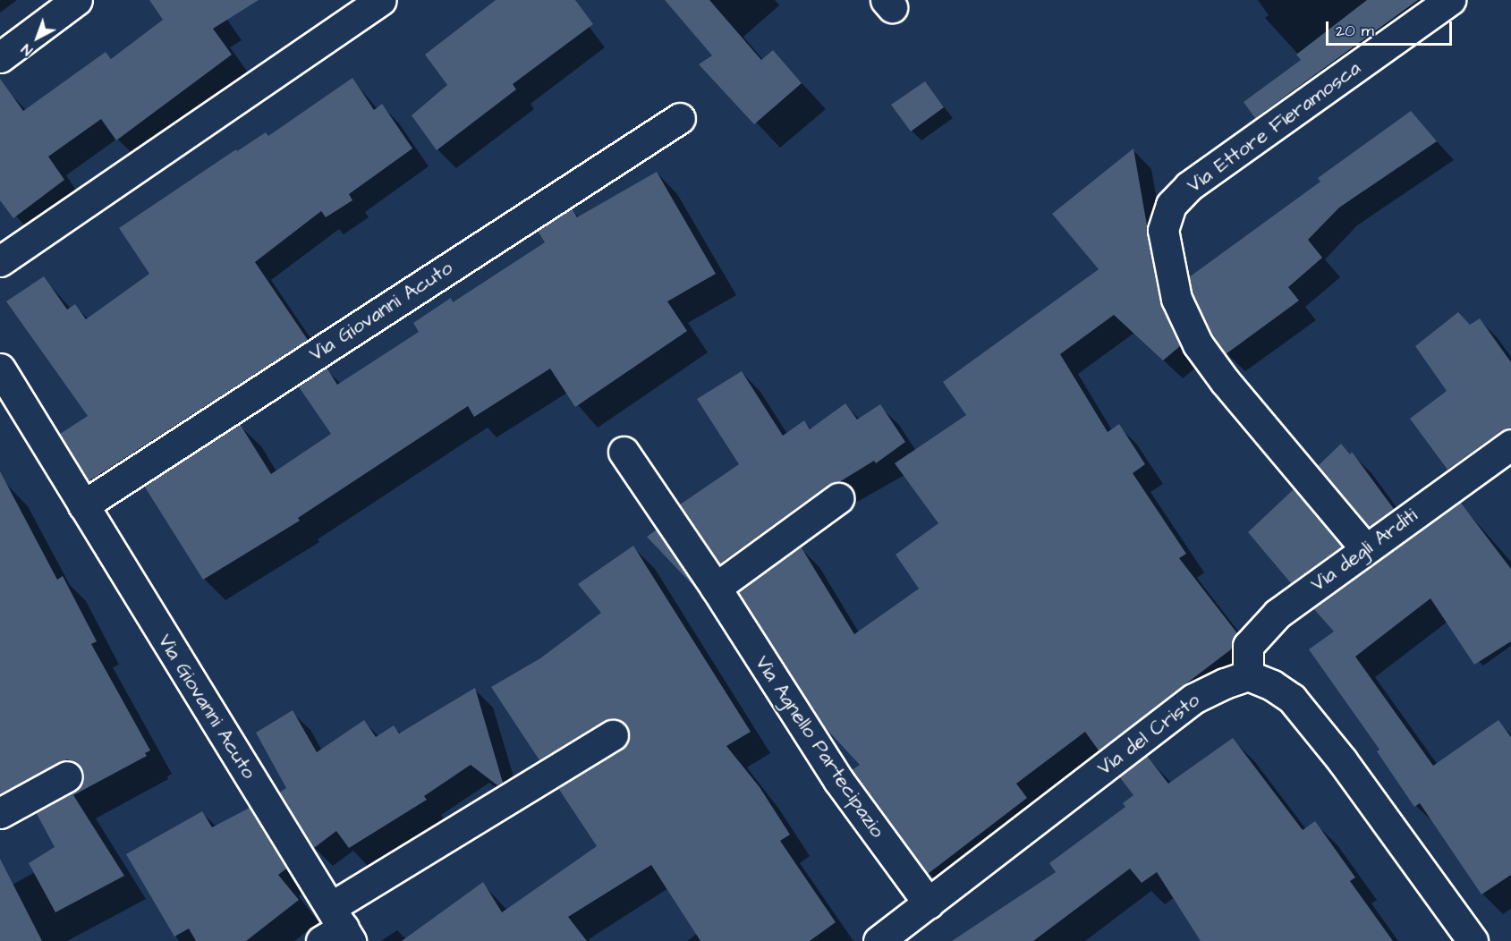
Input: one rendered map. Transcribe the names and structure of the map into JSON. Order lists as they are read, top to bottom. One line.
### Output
{"streets":{"street":["Via Ettore Fieramosca","Via Giovanni Acuto","Via degli Arditi","Via del Cristo","Via Agnello Partecipazio"]},"crossings":[["Via Ettore Fieramosca","Via degli Arditi"],["Via degli Arditi","Via del Cristo"],["Via del Cristo","Via Agnello Partecipazio"]],"scale_bar":"20 m","north":"bottom left"}
